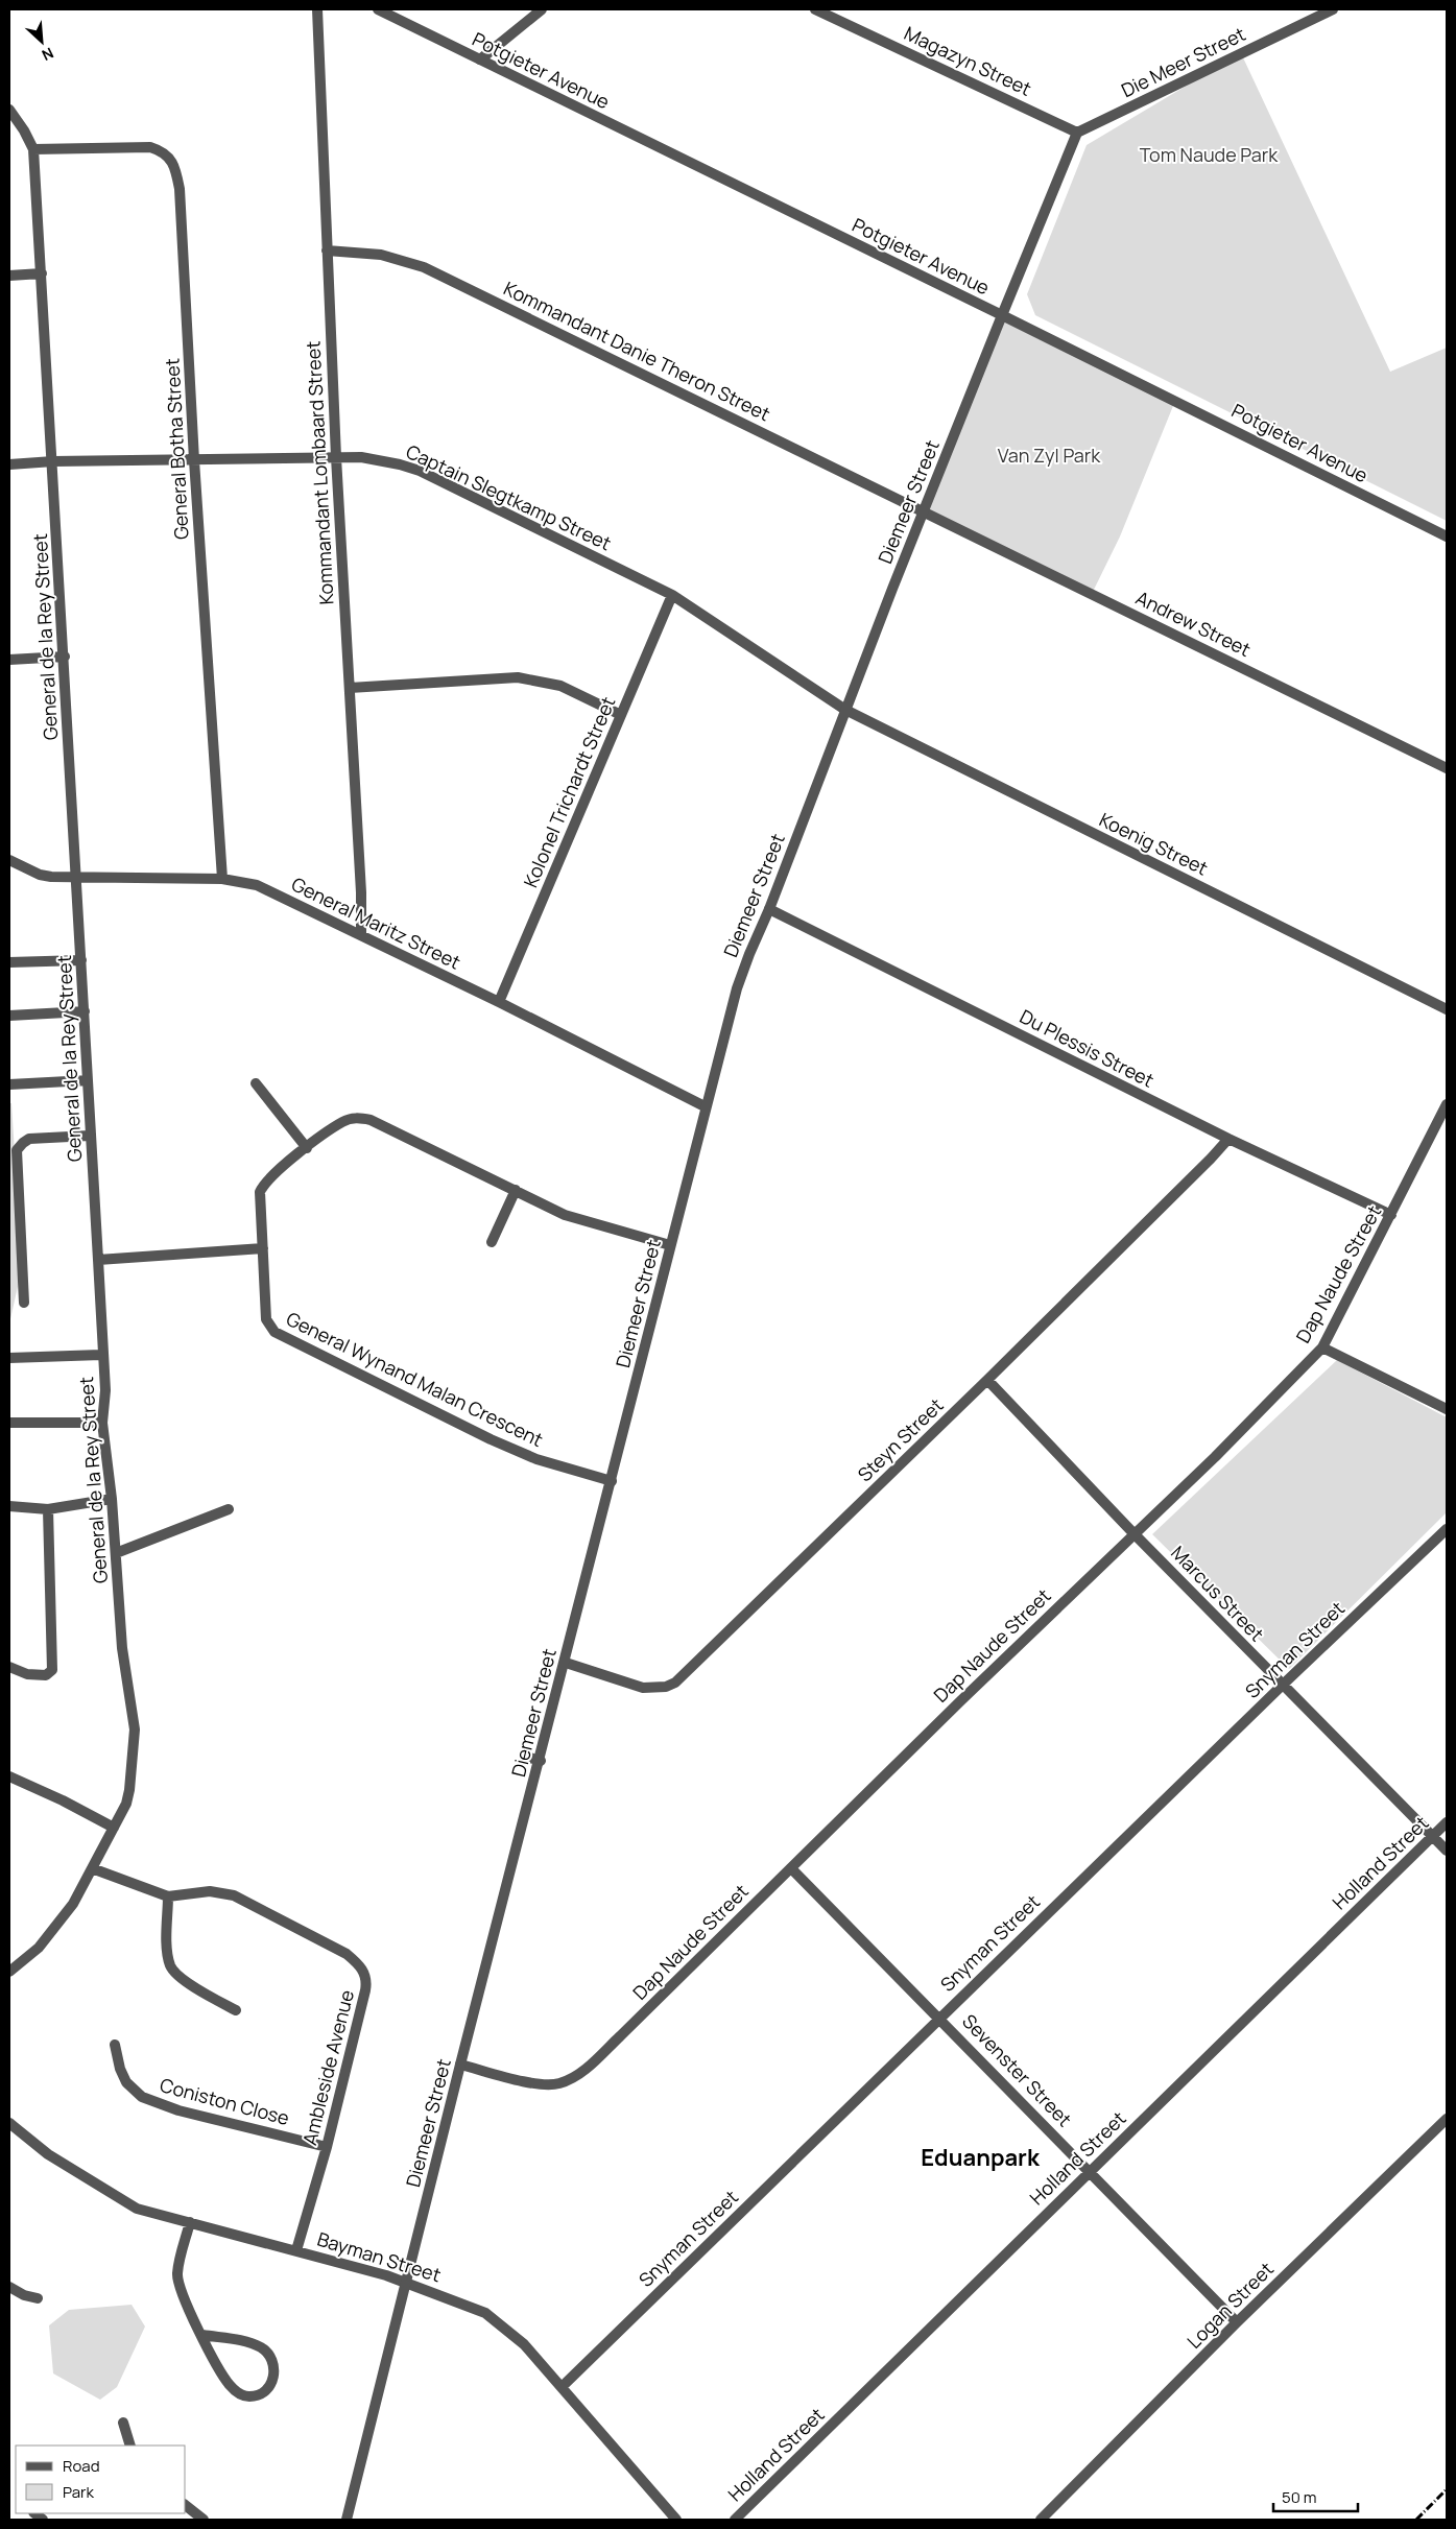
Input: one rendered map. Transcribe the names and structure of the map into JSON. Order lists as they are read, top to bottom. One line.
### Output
{"streets":{"street":["Magazyn Street","Die Meer Street","Potgieter Avenue","Kommandant Danie Theron Street","General Botha Street","Kommandant Lombaard Street","Captain Slegtkamp Street","Diemeer Street","Andrew Street","General de la Rey Street","Kolonel Trichardt Street","Koenig Street","General Maritz Street","Du Plessis Street","Dap Naude Street","General Wynand Malan Crescent","Steyn Street","Marcus Street","Snyman Street","Holland Street","Ambleside Avenue","Sevenster Street","Coniston Close","Bayman Street","Logan Street"]},"crossings":[["Magazyn Street","Die Meer Street"],["Magazyn Street","Diemeer Street"],["Die Meer Street","Diemeer Street"],["Potgieter Avenue","Diemeer Street"],["Kommandant Danie Theron Street","Kommandant Lombaard Street"],["Kommandant Danie Theron Street","Diemeer Street"],["Kommandant Danie Theron Street","Andrew Street"],["General Botha Street","Captain Slegtkamp Street"],["General Botha Street","General de la Rey Street"],["General Botha Street","General Maritz Street"],["Kommandant Lombaard Street","Captain Slegtkamp Street"],["Kommandant Lombaard Street","General Maritz Street"],["Captain Slegtkamp Street","Diemeer Street"],["Captain Slegtkamp Street","General de la Rey Street"],["Captain Slegtkamp Street","Kolonel Trichardt Street"],["Captain Slegtkamp Street","Koenig Street"],["Diemeer Street","Andrew Street"],["Diemeer Street","Koenig Street"],["Diemeer Street","General Maritz Street"],["Diemeer Street","Du Plessis Street"],["Diemeer Street","Dap Naude Street"],["Diemeer Street","General Wynand Malan Crescent"],["Diemeer Street","Steyn Street"],["Diemeer Street","Bayman Street"],["General de la Rey Street","General Maritz Street"],["General de la Rey Street","Ambleside Avenue"],["Kolonel Trichardt Street","General Maritz Street"],["Du Plessis Street","Dap Naude Street"],["Du Plessis Street","Steyn Street"],["Dap Naude Street","Marcus Street"],["Dap Naude Street","Sevenster Street"],["Steyn Street","Marcus Street"],["Marcus Street","Snyman Street"],["Marcus Street","Holland Street"],["Snyman Street","Sevenster Street"],["Snyman Street","Bayman Street"],["Holland Street","Sevenster Street"],["Ambleside Avenue","Coniston Close"],["Ambleside Avenue","Bayman Street"],["Sevenster Street","Logan Street"]],"districts":["Eduanpark"],"parks":["Tom Naude Park","Van Zyl Park"],"legend":["Road","Park"],"scale_bar":"50 m","north":"bottom right"}
